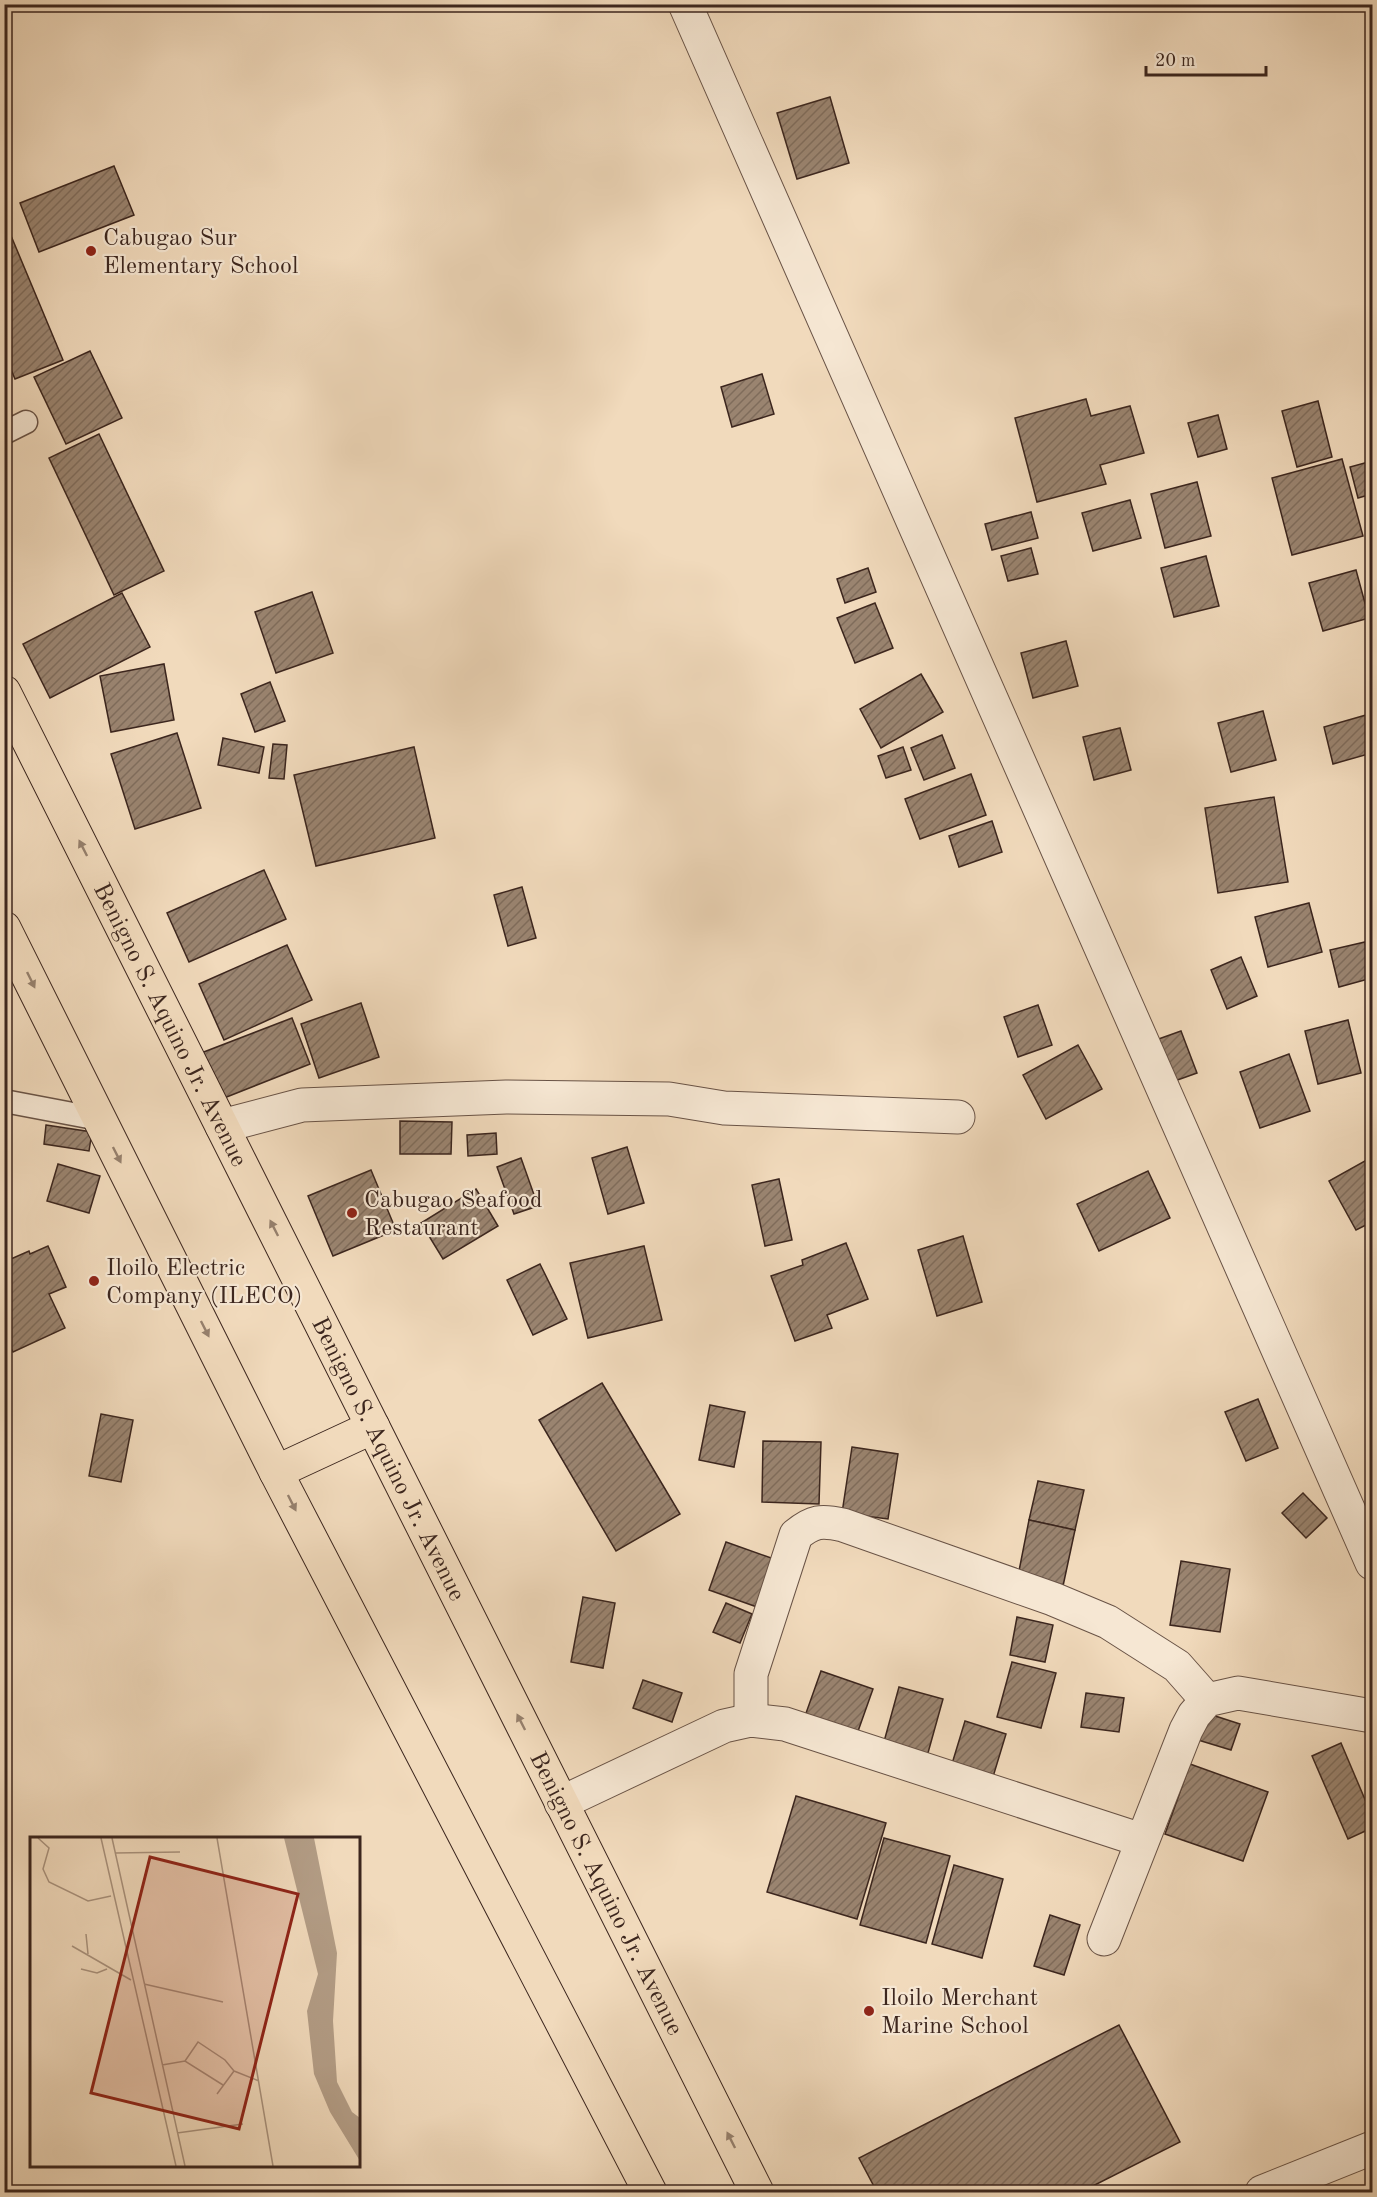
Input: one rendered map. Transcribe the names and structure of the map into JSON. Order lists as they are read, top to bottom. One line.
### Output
{"streets":{"main road":["Benigno S. Aquino Jr. Avenue"]},"places":["Cabugao Sur Elementary School","Cabugao Seafood Restaurant","Iloilo Electric Company (ILECO)","Iloilo Merchant Marine School"],"scale_bar":"20 m"}
